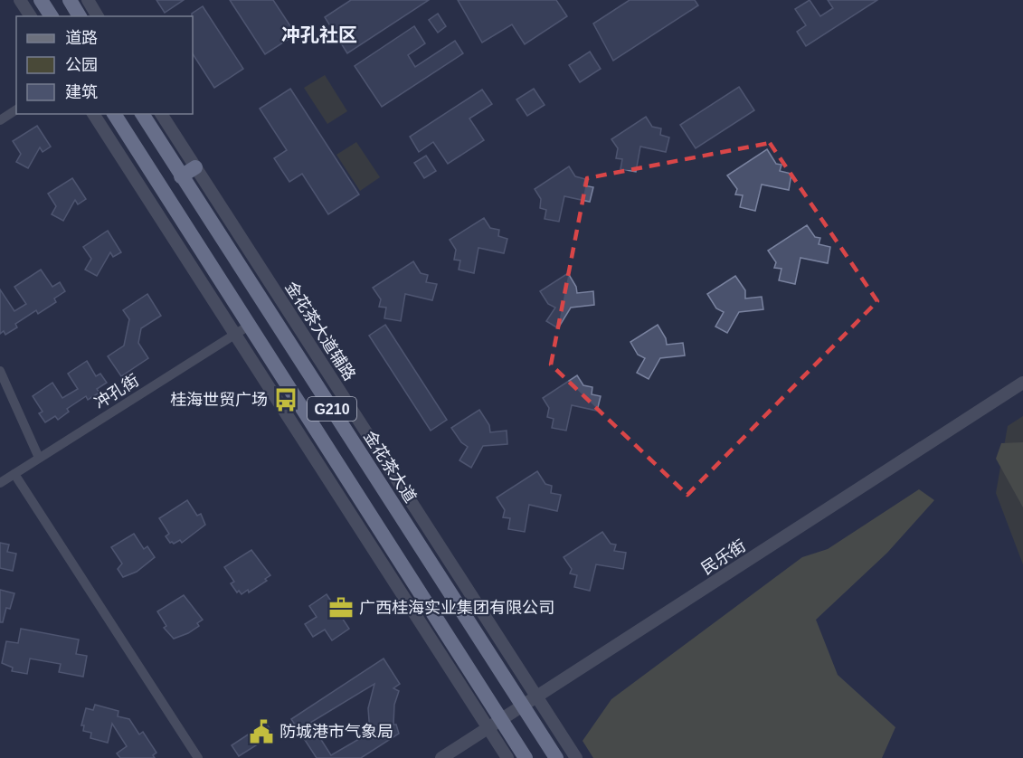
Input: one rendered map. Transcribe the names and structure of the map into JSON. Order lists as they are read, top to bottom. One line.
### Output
{"streets":{"highway":["G210","金花茶大道"],"street":["金花茶大道辅路","冲孔街","民乐街"]},"crossings":[["金花茶大道辅路","民乐街"],["冲孔街","G210"],["G210","民乐街"],["金花茶大道","民乐街"]],"districts":["冲孔社区"],"places":{"bus stop":["桂海世贸广场"],"office":["广西桂海实业集团有限公司"],"public building":["防城港市气象局"]},"legend":["道路","公园","建筑"]}
